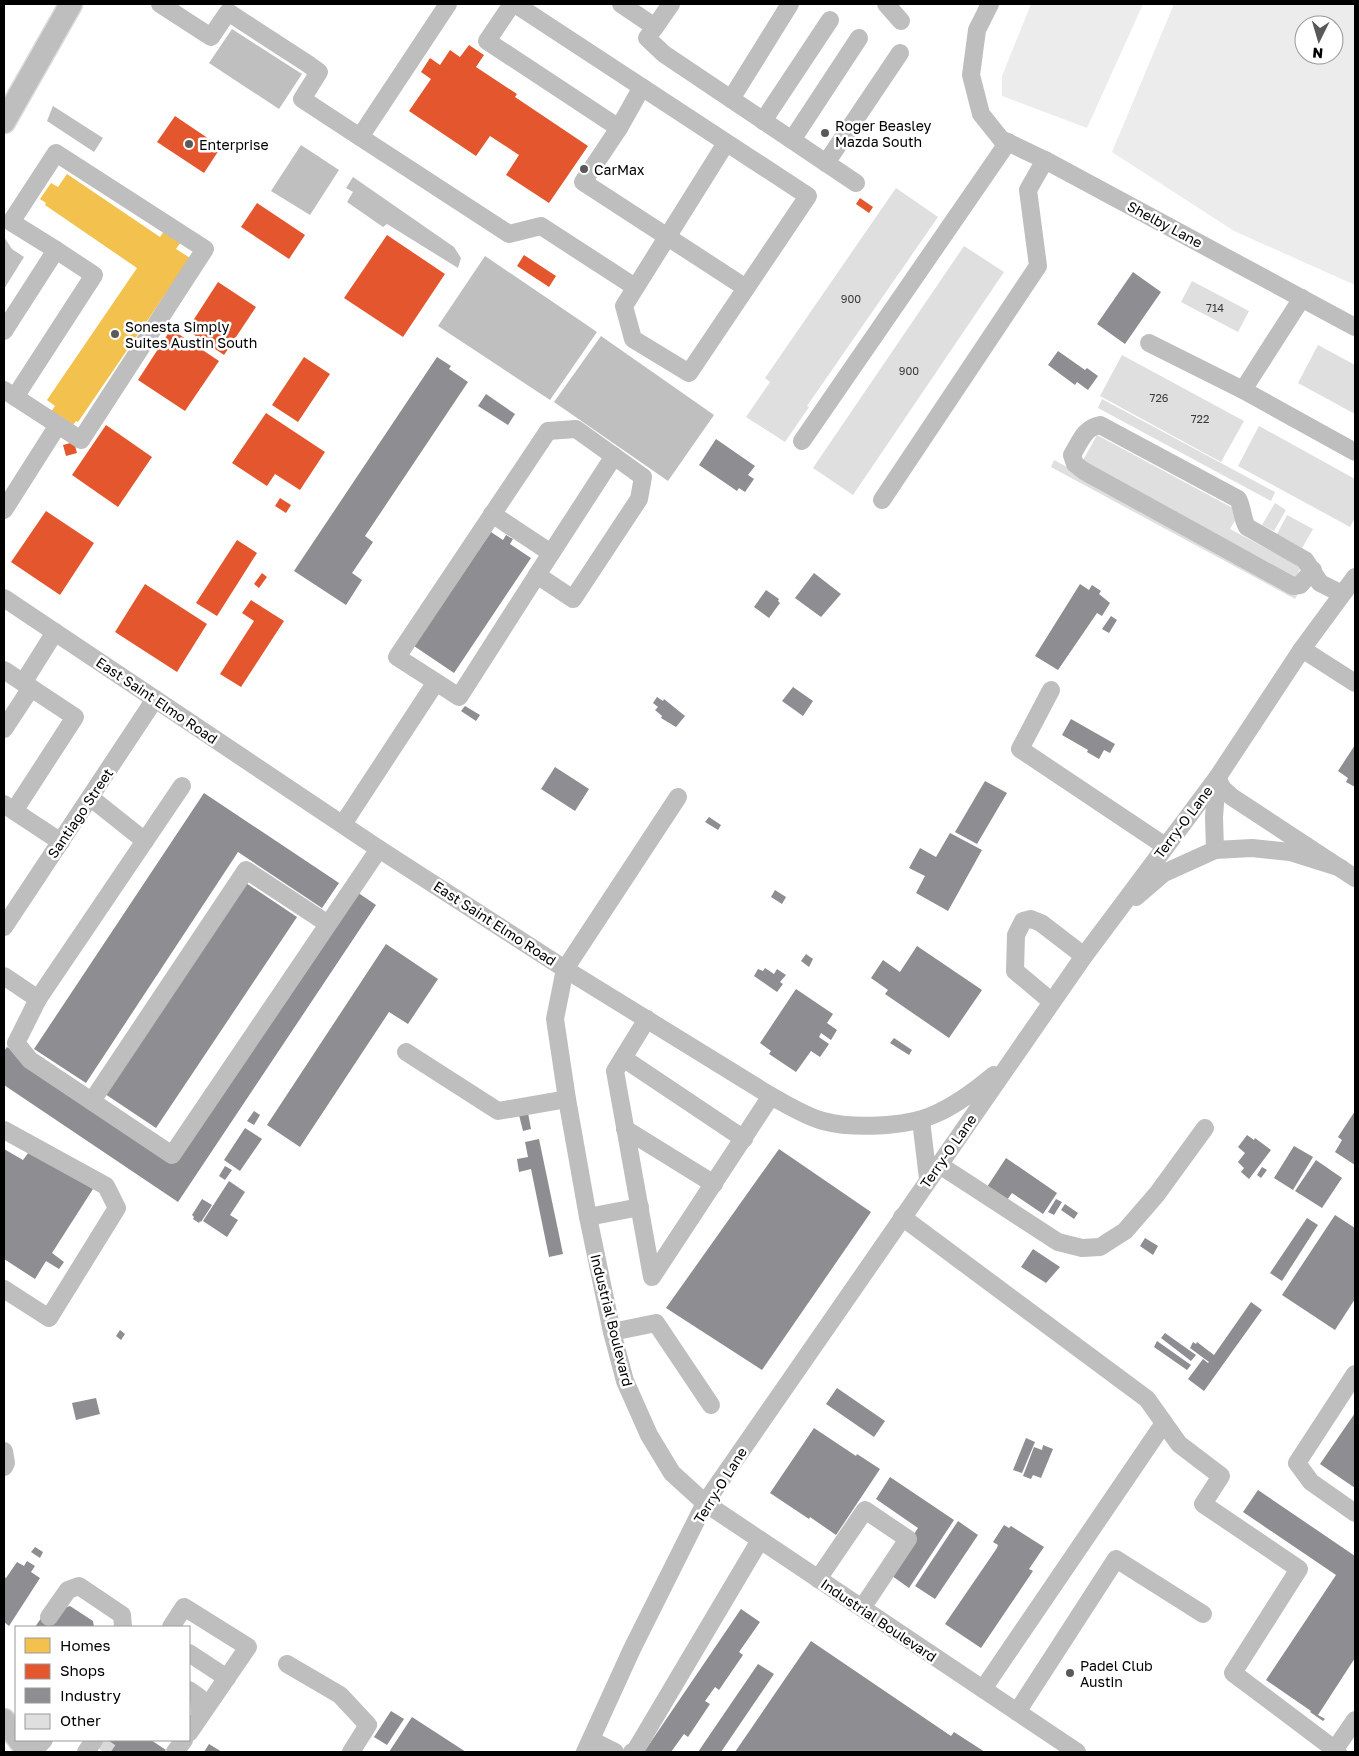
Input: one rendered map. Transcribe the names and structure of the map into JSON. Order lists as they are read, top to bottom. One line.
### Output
{"streets":{"street":["Shelby Lane","East Saint Elmo Road","Santiago Street","Terry-O Lane","Industrial Boulevard"]},"crossings":[["East Saint Elmo Road","Santiago Street"],["East Saint Elmo Road","Terry-O Lane"],["East Saint Elmo Road","Industrial Boulevard"],["Terry-O Lane","Industrial Boulevard"]],"places":["Roger Beasley Mazda South","Enterprise","CarMax","Sonesta Simply Suites Austin South","Padel Club Austin"],"house_numbers":["900","714","900","726","722"],"legend":["Homes","Shops","Industry","Other"],"north":"bottom"}
